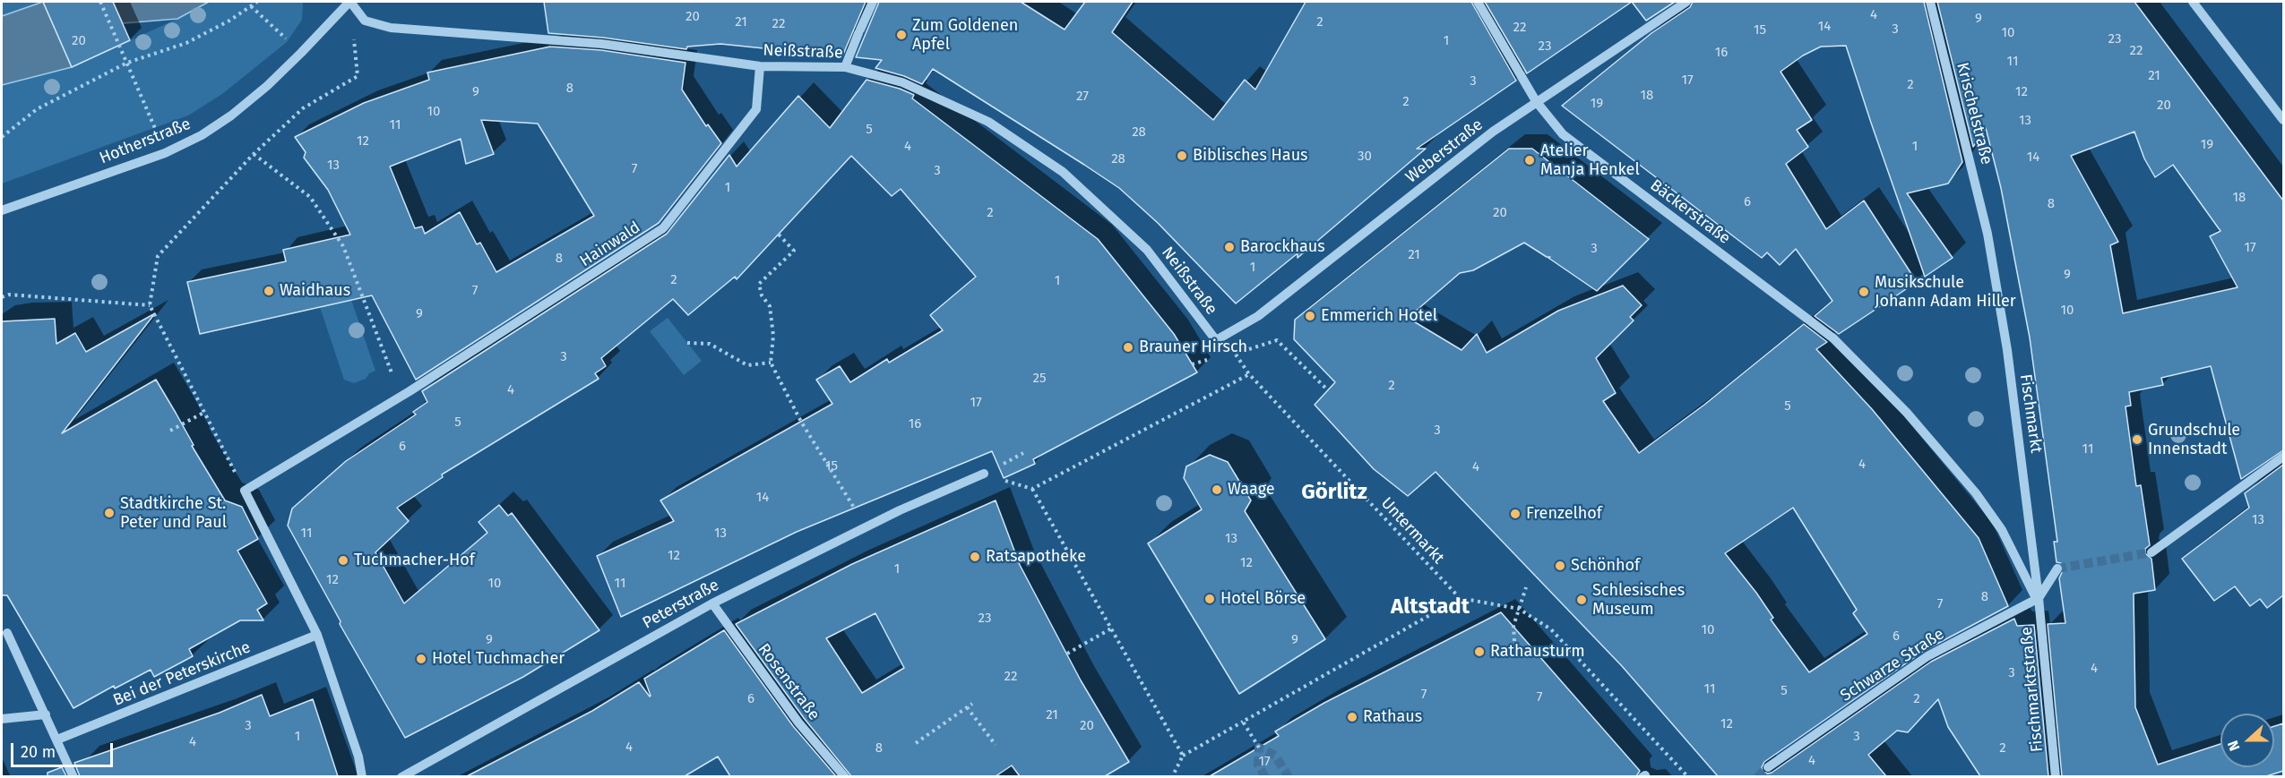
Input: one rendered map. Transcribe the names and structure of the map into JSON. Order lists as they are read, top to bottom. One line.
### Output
{"streets":{"street":["Neißstraße","Krischelstraße","Hotherstraße","Weberstraße","Bäckerstraße","Hainwald","Fischmarkt","Peterstraße","Schwarze Straße","Bei der Peterskirche","Rosenstraße","Fischmarktstraße"],"path":["Untermarkt"]},"crossings":[["Neißstraße","Hotherstraße"],["Neißstraße","Weberstraße"],["Neißstraße","Hainwald"],["Krischelstraße","Fischmarkt"],["Weberstraße","Bäckerstraße"],["Bäckerstraße","Fischmarkt"],["Bäckerstraße","Schwarze Straße"],["Bäckerstraße","Fischmarktstraße"],["Fischmarkt","Schwarze Straße"],["Fischmarkt","Fischmarktstraße"],["Peterstraße","Rosenstraße"],["Schwarze Straße","Fischmarktstraße"]],"districts":["Görlitz","Altstadt"],"places":["Zum Goldenen Apfel","Biblisches Haus","Atelier Manja Henkel","Barockhaus","Waidhaus","Musikschule Johann Adam Hiller","Emmerich Hotel","Brauner Hirsch","Grundschule Innenstadt","Waage","Stadtkirche St. Peter und Paul","Frenzelhof","Ratsapotheke","Tuchmacher-Hof","Schönhof","Hotel Börse","Schlesisches Museum","Rathausturm","Hotel Tuchmacher","Rathaus"],"house_numbers":["4","20","9","21","2","22","14","22","3","15","10","23","20","1","23","22","16","11","21","17","3","2","8","9","12","18","27","2","19","20","10","13","11","5","28","12","19","4","1","30","14","28","13","7","3","1","18","6","8","2","20","17","3","21","8","1","9","2","1","7","10","9","3","25","2","4","17","5","5","16","3","6","11","4","15","4","14","13","11","13","13","12","12","1","12","10","11","8","7","23","10","6","9","9","4","3","22","11","5","7","7","6","2","21","12","3","20","1","3","4","4","8","2","4","17"],"scale_bar":"20 m","north":"left"}
